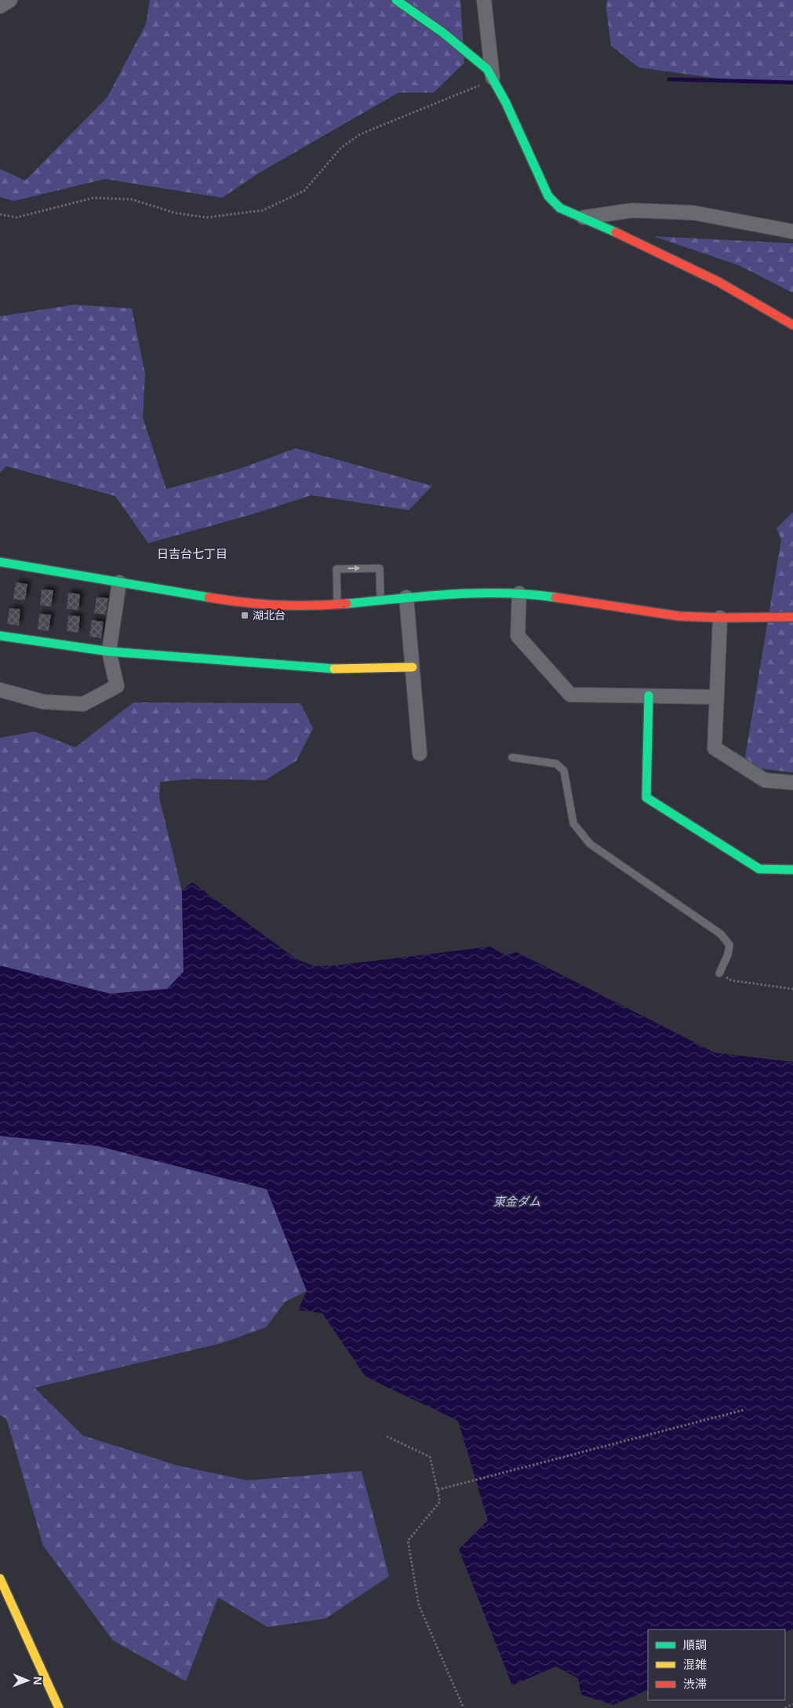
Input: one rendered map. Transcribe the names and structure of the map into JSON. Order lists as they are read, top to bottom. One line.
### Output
{"districts":["日吉台七丁目"],"water":["東金ダム"],"places":{"transit":["湖北台"]},"legend":["順調","混雑","渋滞"],"north":"right"}
